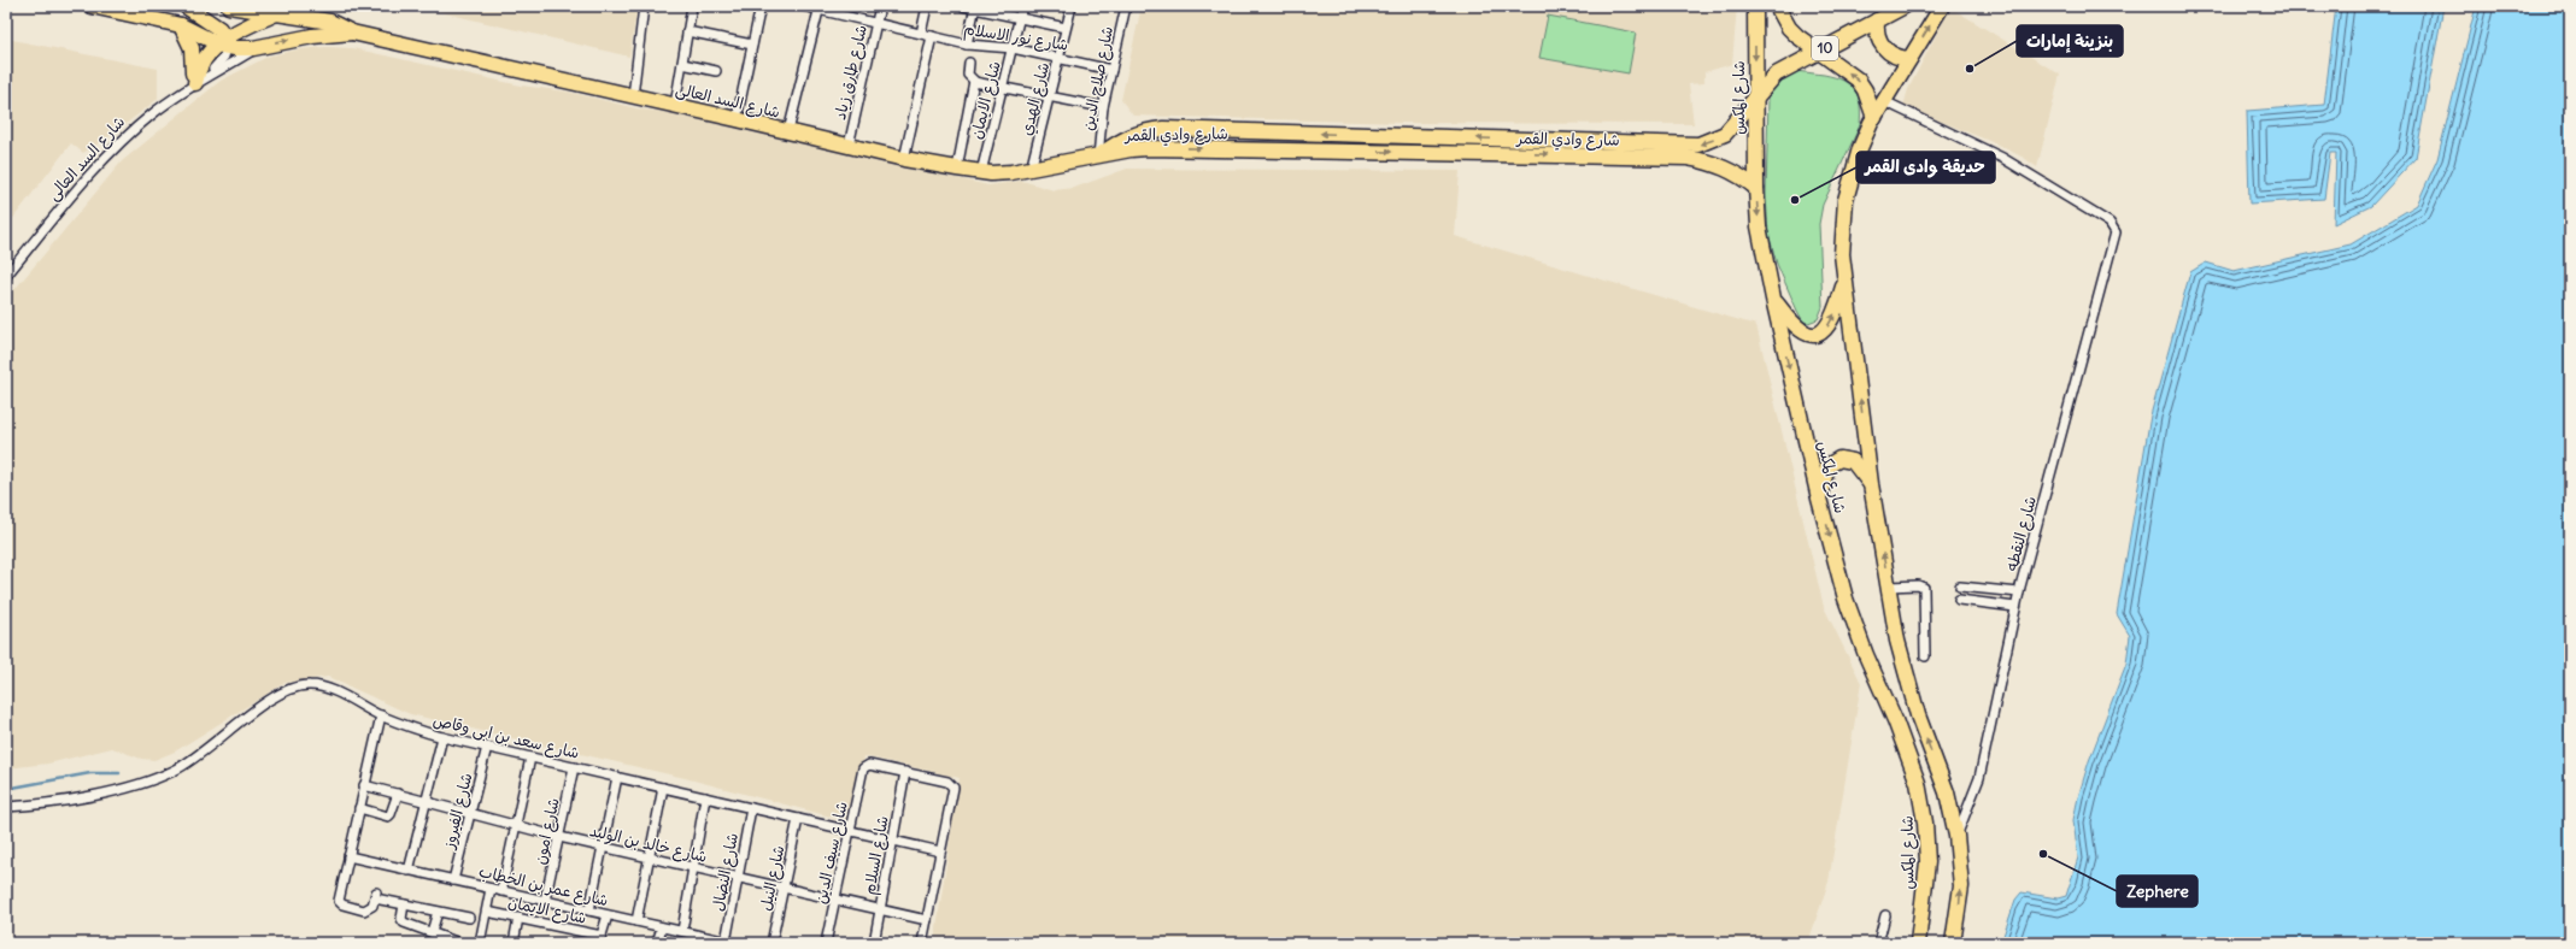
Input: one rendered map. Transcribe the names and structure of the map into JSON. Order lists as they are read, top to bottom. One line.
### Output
{"streets":{"main road":["10","شارع المكس","شارع السد العالى","شارع وادي القمر"],"street":["شارع نور الاسلام","شارع طارق زياد","شارع صلاح الدين","شارع الهدي","شارع الايمان","شارع النقطه","شارع سعد بن ابى وقاص","شارع الفيروز","شارع امون","شارع خالد بن الوليد","شارع سيف الدين","شارع السلام","شارع النضال","شارع النيل","شارع عمر بن الخطاب"]},"crossings":[["شارع نور الاسلام","شارع طارق زياد"],["شارع نور الاسلام","شارع صلاح الدين"],["شارع نور الاسلام","شارع الهدي"],["شارع نور الاسلام","شارع الايمان"],["10","شارع المكس"],["10","شارع وادي القمر"],["شارع طارق زياد","شارع السد العالى"],["شارع صلاح الدين","شارع السد العالى"],["شارع صلاح الدين","شارع وادي القمر"],["شارع المكس","شارع وادي القمر"],["شارع الهدي","شارع السد العالى"],["شارع السد العالى","شارع الايمان"],["شارع السد العالى","شارع وادي القمر"],["شارع سعد بن ابى وقاص","شارع الفيروز"],["شارع سعد بن ابى وقاص","شارع امون"],["شارع سعد بن ابى وقاص","شارع سيف الدين"],["شارع سعد بن ابى وقاص","شارع السلام"],["شارع سعد بن ابى وقاص","شارع النضال"],["شارع سعد بن ابى وقاص","شارع النيل"],["شارع الفيروز","شارع خالد بن الوليد"],["شارع الفيروز","شارع عمر بن الخطاب"],["شارع امون","شارع خالد بن الوليد"],["شارع امون","شارع عمر بن الخطاب"],["شارع خالد بن الوليد","شارع سيف الدين"],["شارع خالد بن الوليد","شارع السلام"],["شارع خالد بن الوليد","شارع النضال"],["شارع خالد بن الوليد","شارع النيل"],["شارع سيف الدين","شارع السلام"],["شارع النضال","شارع عمر بن الخطاب"]],"places":["بنزينة إمارات","حديقة وادى القمر","Zephere"]}
